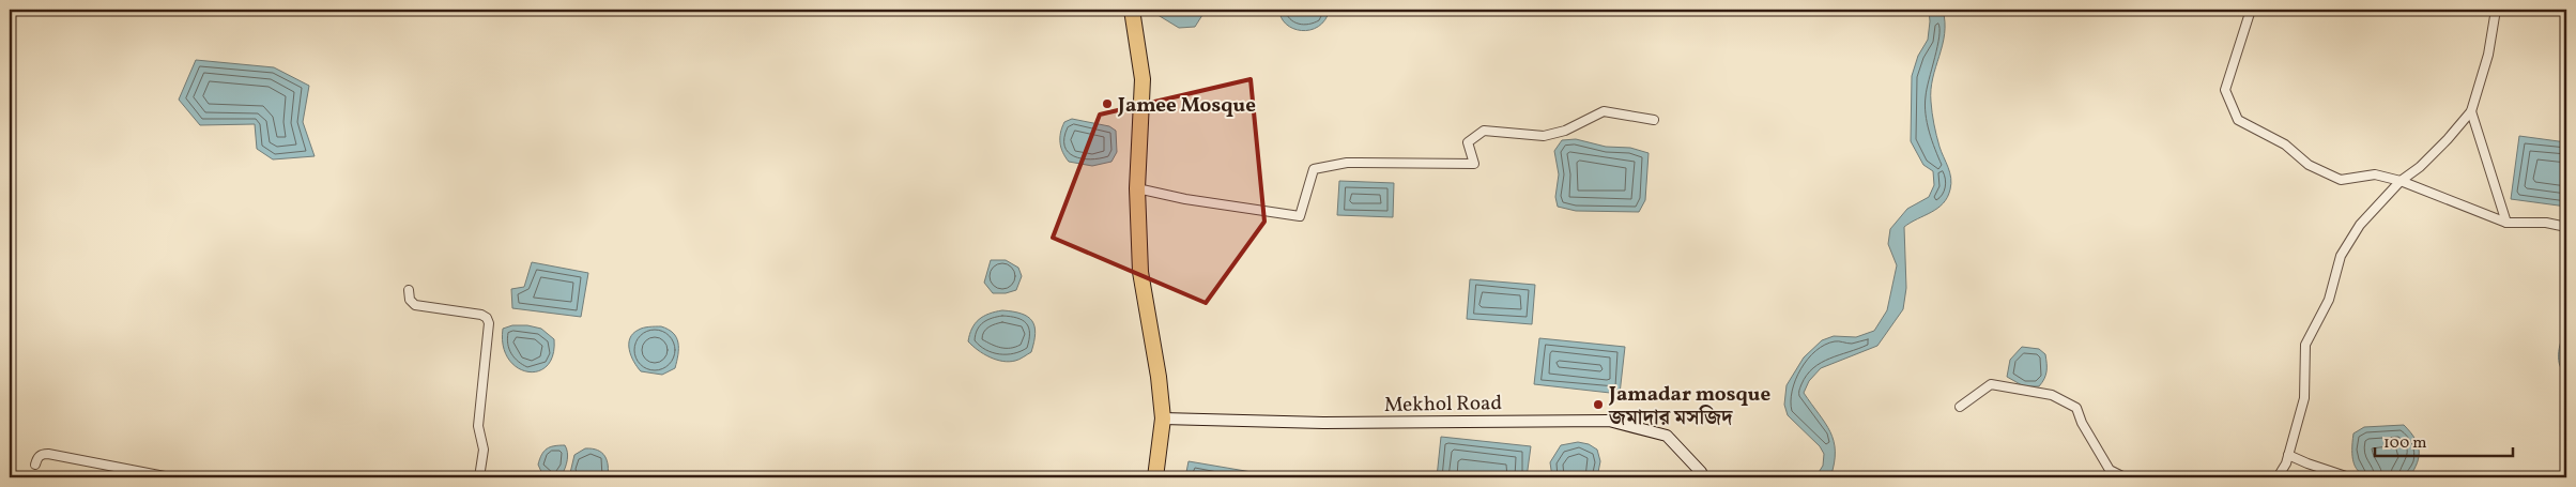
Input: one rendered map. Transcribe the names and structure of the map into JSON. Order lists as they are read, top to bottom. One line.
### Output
{"streets":{"street":["Mekhol Road"]},"places":["Jamee Mosque","Jamadar mosque জমাদার মসজিদ"],"scale_bar":"100 m"}
